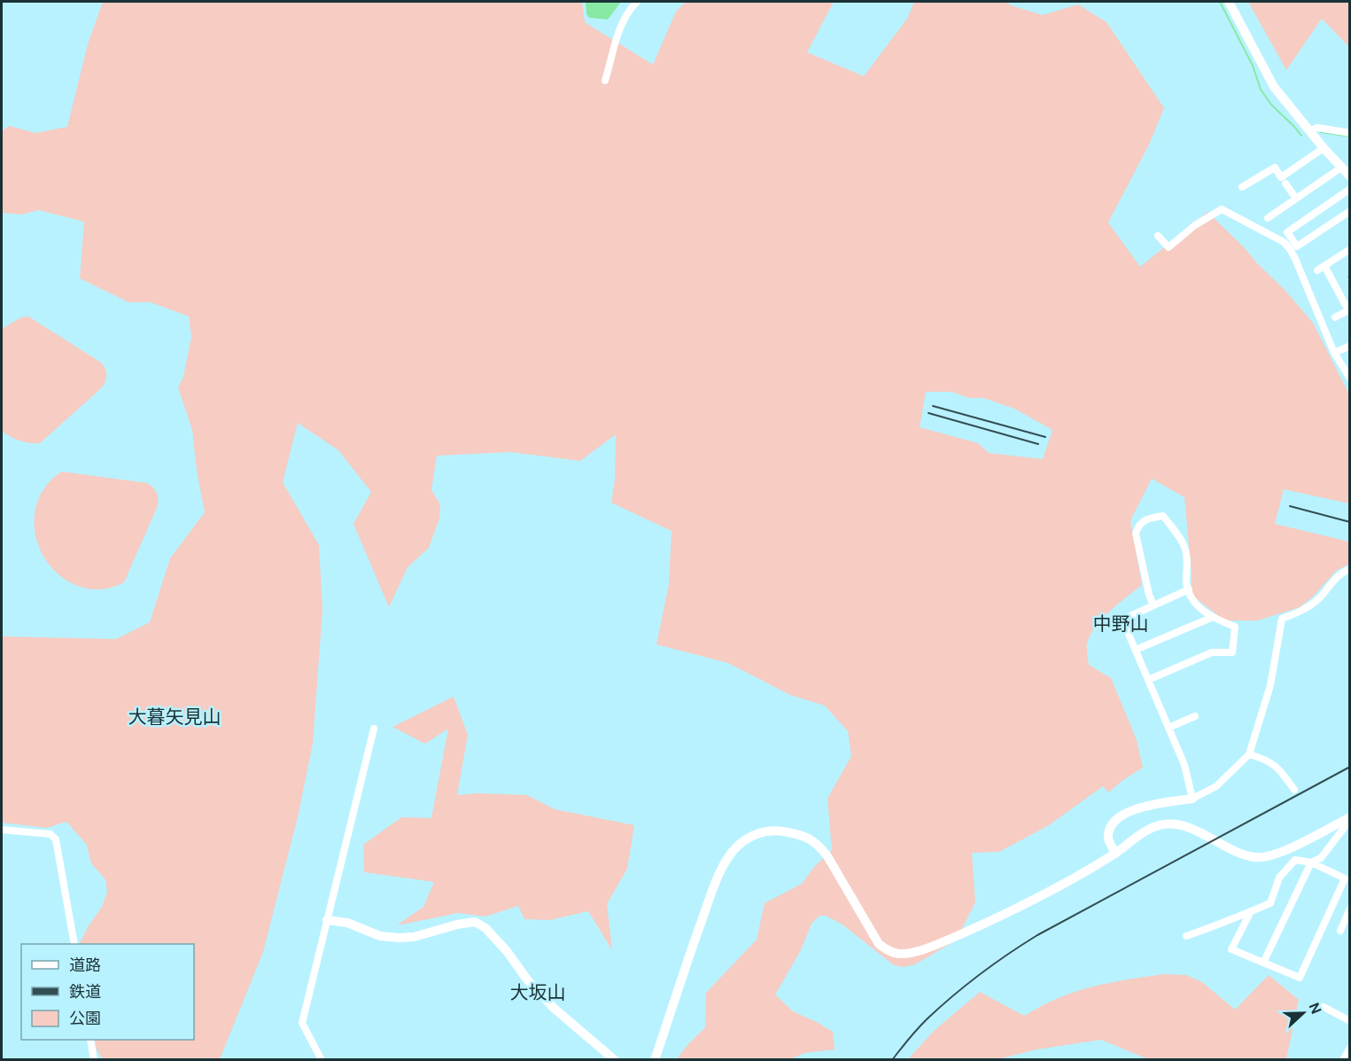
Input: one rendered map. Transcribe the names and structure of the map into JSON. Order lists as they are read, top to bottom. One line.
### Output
{"districts":["中野山","大暮矢見山","大坂山"],"legend":["道路","鉄道","公園"],"north":"right"}
